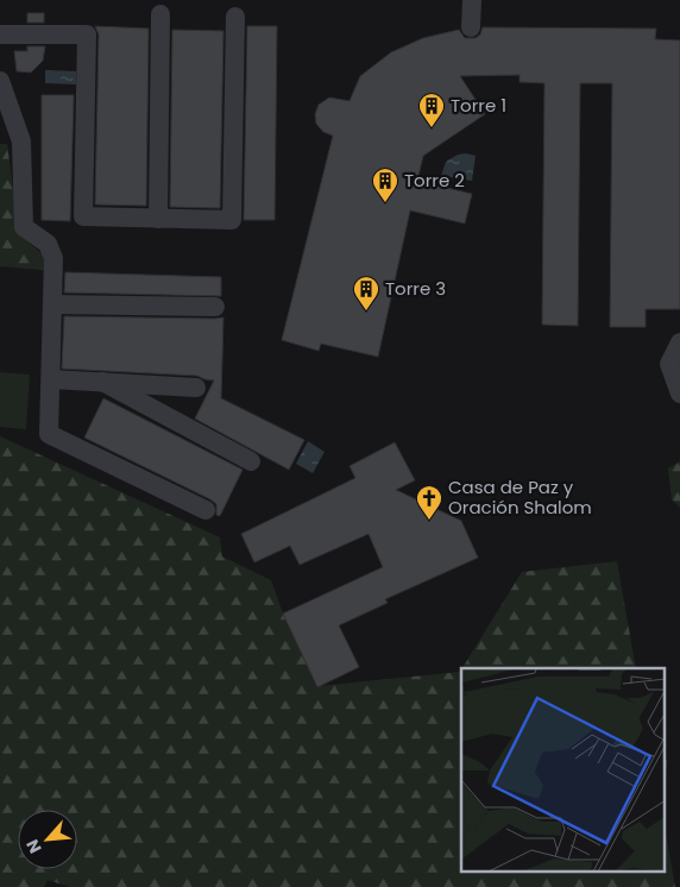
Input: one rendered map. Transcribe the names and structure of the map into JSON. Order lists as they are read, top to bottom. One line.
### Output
{"places":{"building":["Torre 1","Torre 2","Torre 3"],"church":["Casa de Paz y Oración Shalom"]},"north":"bottom left"}
